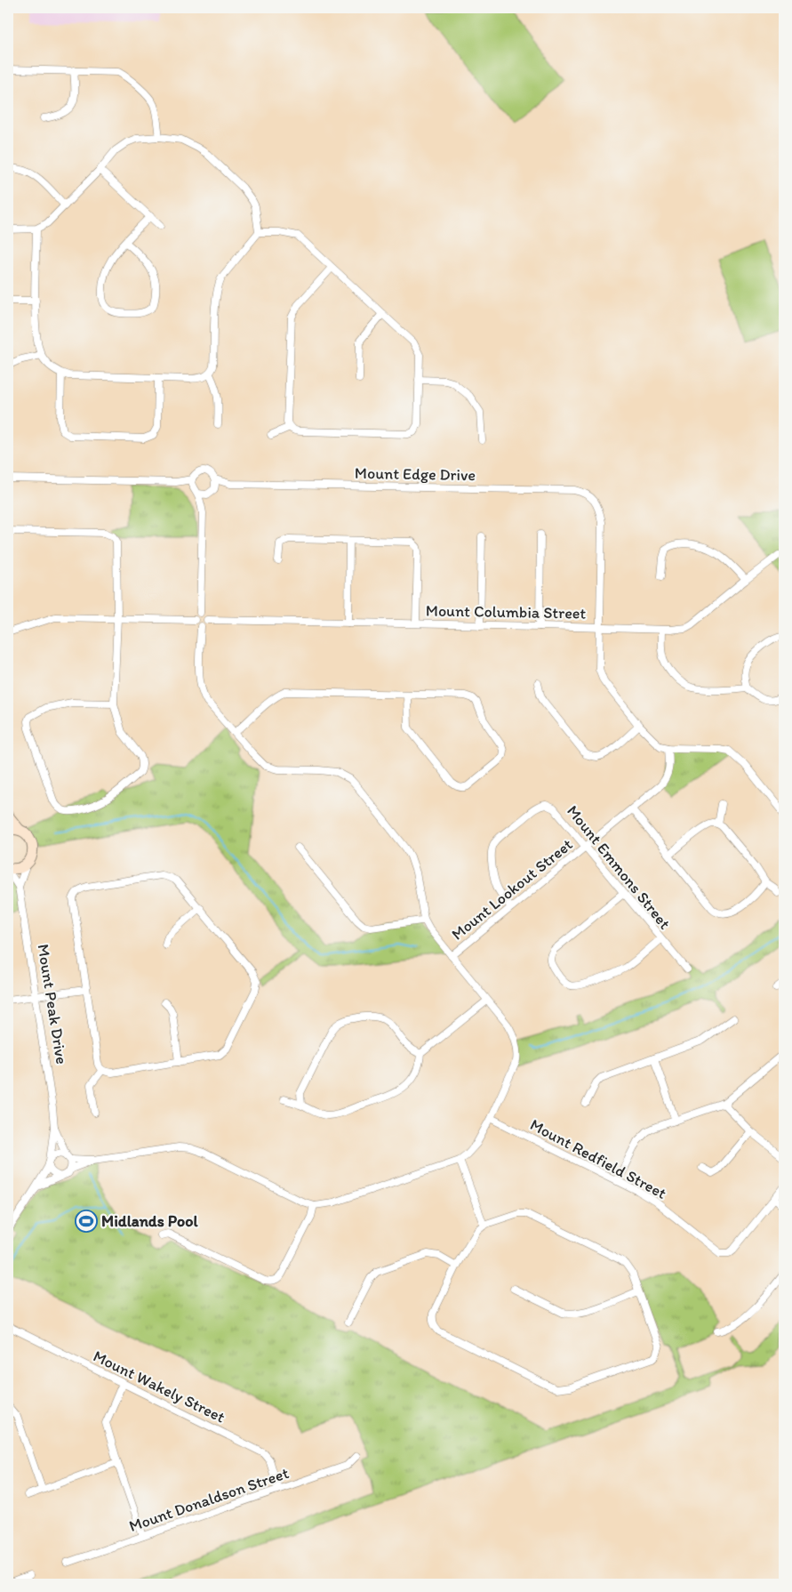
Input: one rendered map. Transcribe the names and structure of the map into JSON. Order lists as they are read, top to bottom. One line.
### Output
{"streets":{"street":["Mount Edge Drive","Mount Columbia Street","Mount Emmons Street","Mount Lookout Street","Mount Peak Drive","Mount Redfield Street","Mount Wakely Street","Mount Donaldson Street"]},"crossings":[["Mount Edge Drive","Mount Columbia Street"],["Mount Emmons Street","Mount Lookout Street"],["Mount Wakely Street","Mount Donaldson Street"]],"places":{"sports":["Midlands Pool"]}}
